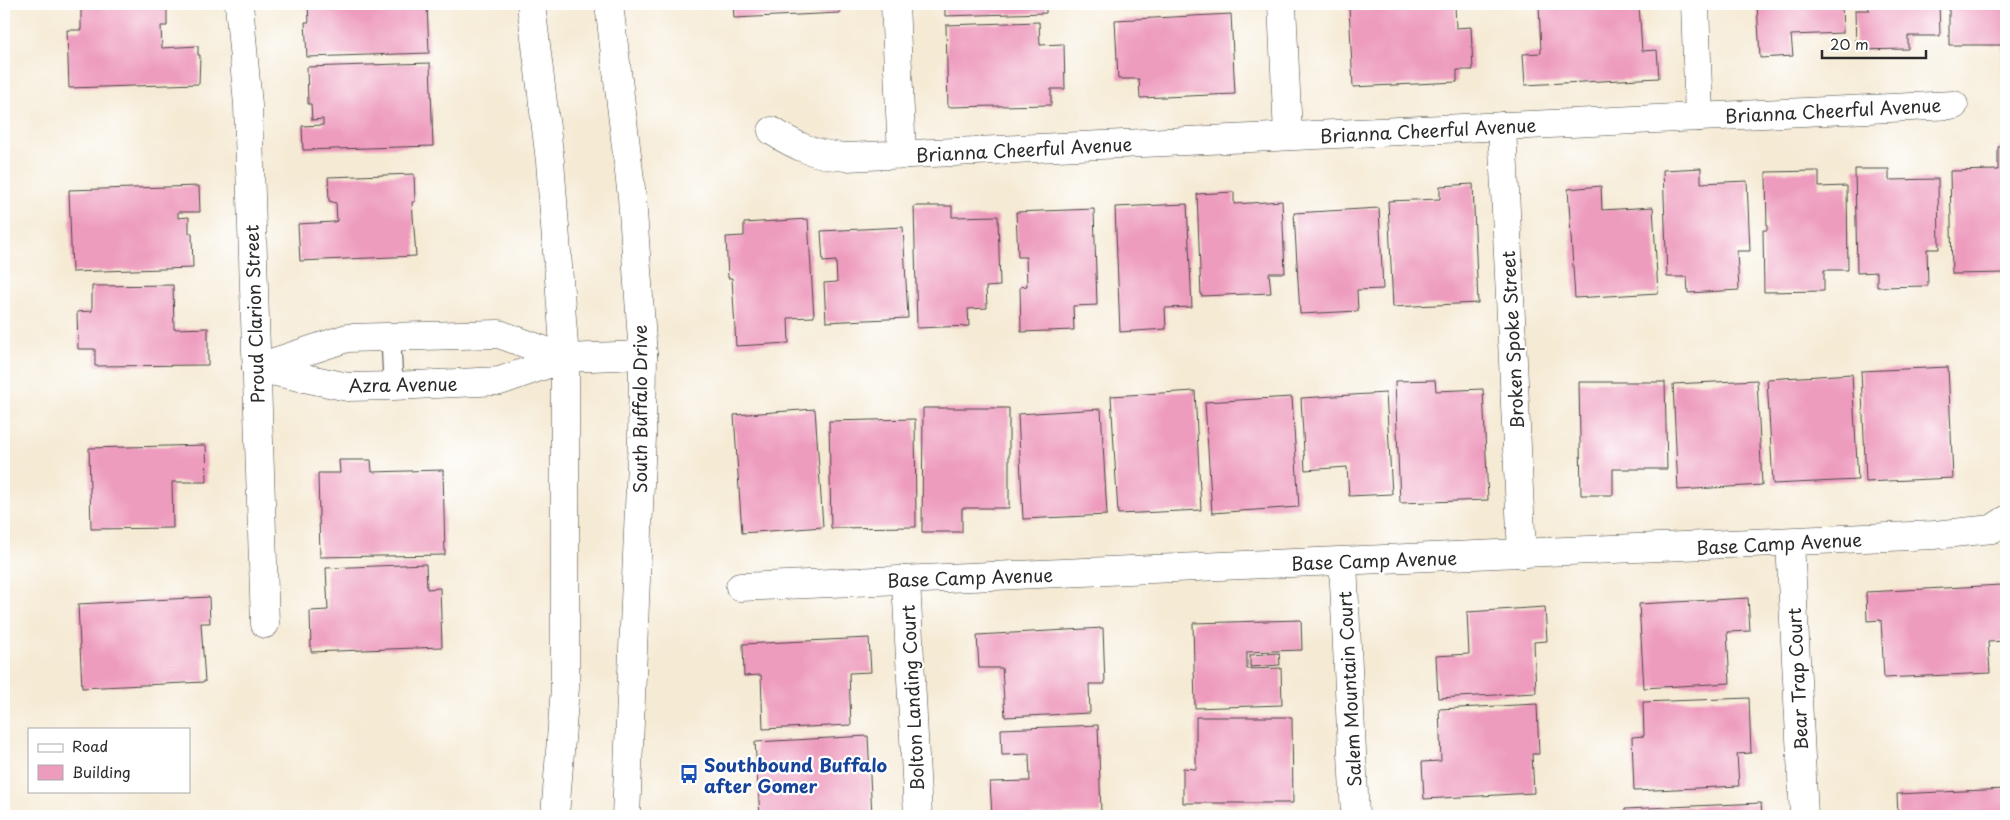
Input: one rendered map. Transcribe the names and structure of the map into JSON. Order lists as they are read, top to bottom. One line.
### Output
{"streets":{"street":["Brianna Cheerful Avenue","Proud Clarion Street","Broken Spoke Street","Azra Avenue","South Buffalo Drive","Base Camp Avenue","Bear Trap Court","Salem Mountain Court","Bolton Landing Court"]},"crossings":[["Brianna Cheerful Avenue","Broken Spoke Street"],["Proud Clarion Street","Azra Avenue"],["Broken Spoke Street","Base Camp Avenue"],["Azra Avenue","South Buffalo Drive"],["Base Camp Avenue","Bear Trap Court"],["Base Camp Avenue","Salem Mountain Court"],["Base Camp Avenue","Bolton Landing Court"]],"places":{"bus stop":["Southbound Buffalo after Gomer"]},"legend":["Road","Building"],"scale_bar":"20 m"}
